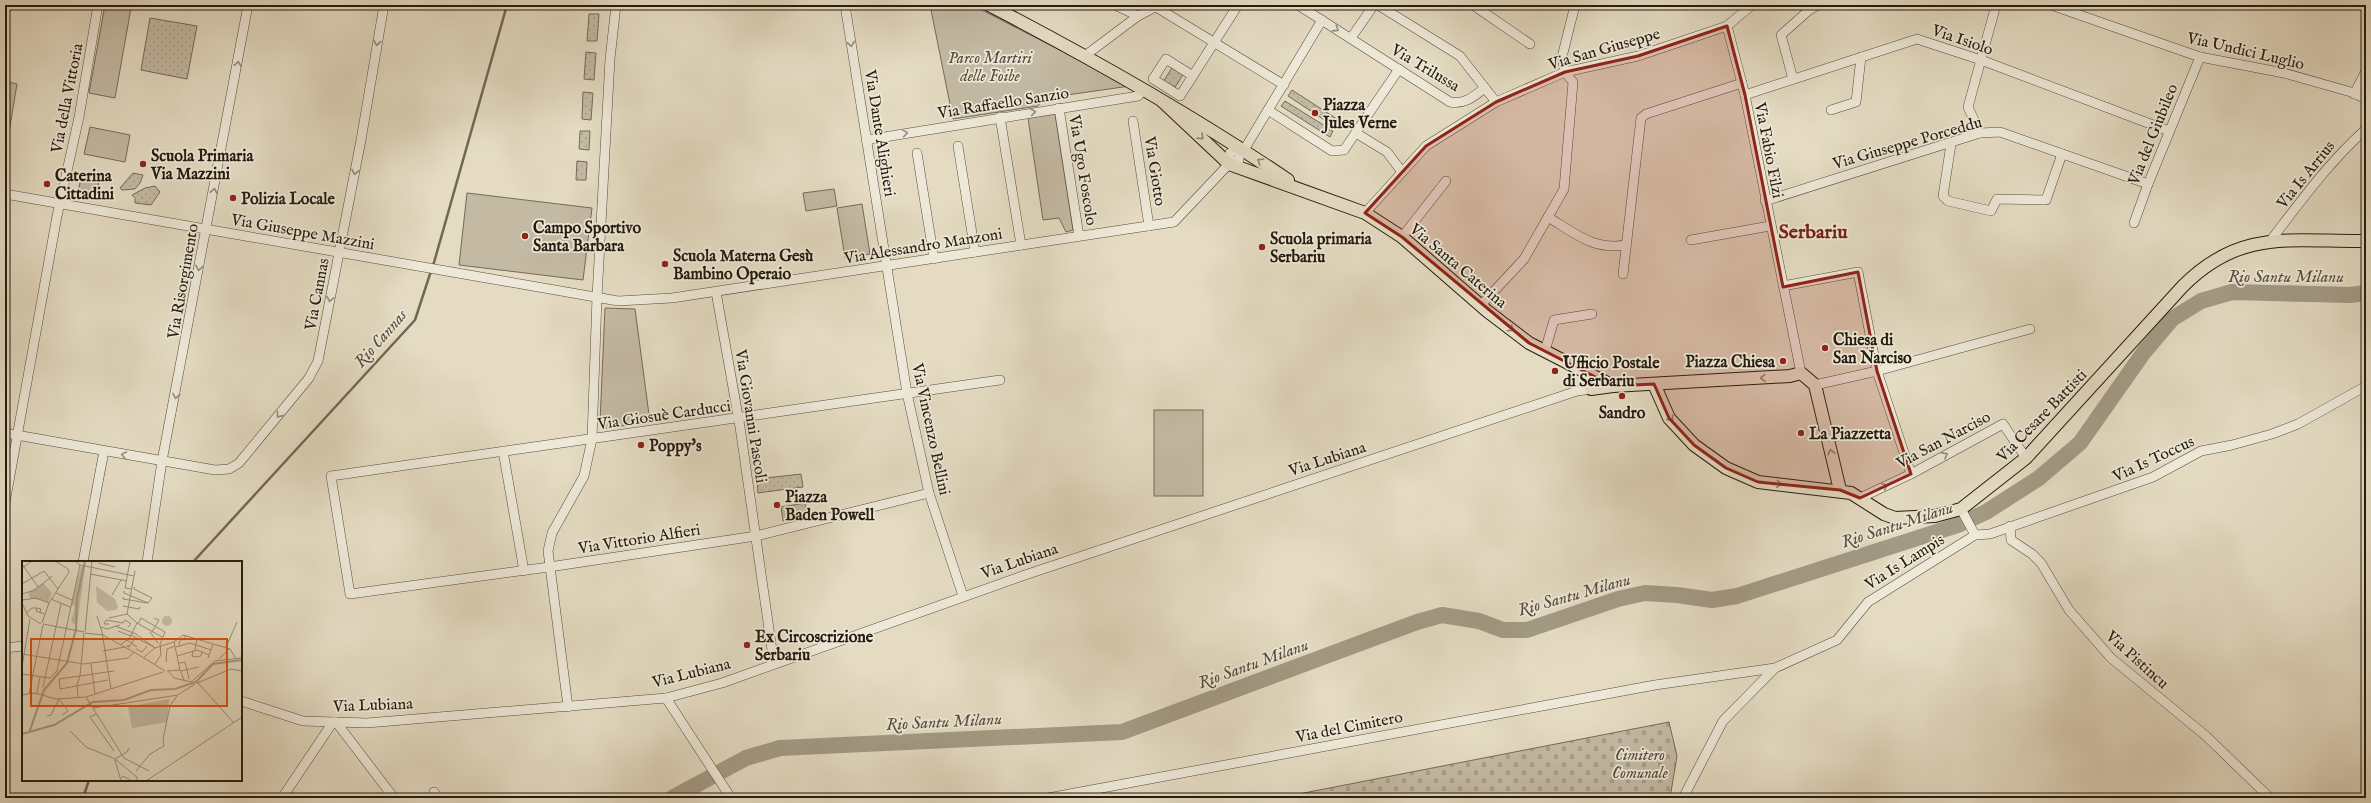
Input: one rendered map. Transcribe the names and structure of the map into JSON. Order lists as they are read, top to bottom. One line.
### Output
{"streets":{"main road":["Via Santa Caterina","Via Cesare Battisti","Via Lubiana"],"street":["Via Isiolo","Via San Giuseppe","Via Undici Luglio","Via Trilussa","Via della Vittoria","Via Raffaello Sanzio","Via Dante Alighieri","Via del Giubileo","Via Giuseppe Porceddu","Via Fabio Filzi","Via Ugo Foscolo","Via Giotto","Via Is Arrius","Via Giuseppe Mazzini","Via Alessandro Manzoni","Via Risorgimento","Via Cannas","Via Giosuè Carducci","Via Giovanni Pascoli","Via Vincenzo Bellini","Via San Narciso","Via Is Toccus","Via Vittorio Alfieri","Via Is Lampis","Via Pistincu","Via del Cimitero"]},"crossings":[["Via Isiolo","Via del Giubileo"],["Via Isiolo","Via Fabio Filzi"],["Via San Giuseppe","Via Fabio Filzi"],["Via San Giuseppe","Via Santa Caterina"],["Via Undici Luglio","Via del Giubileo"],["Via della Vittoria","Via Giuseppe Mazzini"],["Via della Vittoria","Via Cannas"],["Via Raffaello Sanzio","Via Dante Alighieri"],["Via Raffaello Sanzio","Via Ugo Foscolo"],["Via Raffaello Sanzio","Via Santa Caterina"],["Via Dante Alighieri","Via Alessandro Manzoni"],["Via Dante Alighieri","Via Vincenzo Bellini"],["Via del Giubileo","Via Giuseppe Porceddu"],["Via Giuseppe Porceddu","Via Fabio Filzi"],["Via Fabio Filzi","Via Lubiana"],["Via Ugo Foscolo","Via Alessandro Manzoni"],["Via Giotto","Via Alessandro Manzoni"],["Via Is Arrius","Via Cesare Battisti"],["Via Giuseppe Mazzini","Via Alessandro Manzoni"],["Via Giuseppe Mazzini","Via Risorgimento"],["Via Giuseppe Mazzini","Via Cannas"],["Via Alessandro Manzoni","Via Santa Caterina"],["Via Alessandro Manzoni","Via Giovanni Pascoli"],["Via Alessandro Manzoni","Via Vincenzo Bellini"],["Via Santa Caterina","Via Lubiana"],["Via Risorgimento","Via Cannas"],["Via Giosuè Carducci","Via Giovanni Pascoli"],["Via Giosuè Carducci","Via Vincenzo Bellini"],["Via Giosuè Carducci","Via Vittorio Alfieri"],["Via Cesare Battisti","Via San Narciso"],["Via Cesare Battisti","Via Lubiana"],["Via Giovanni Pascoli","Via Lubiana"],["Via Giovanni Pascoli","Via Vittorio Alfieri"],["Via Vincenzo Bellini","Via Lubiana"],["Via Vincenzo Bellini","Via Vittorio Alfieri"],["Via Is Toccus","Via Is Lampis"],["Via Is Toccus","Via Pistincu"],["Via Is Lampis","Via del Cimitero"]],"one_way":["Via Raffaello Sanzio","Via Dante Alighieri","Via Cannas","Via San Narciso"],"districts":["Serbariu"],"water":["Rio Santu Milanu","Rio Cannas"],"parks":["Parco Martiri delle Foibe","Cimitero Comunale"],"places":["Piazza Jules Verne","Scuola Primaria Via Mazzini","Caterina Cittadini","Polizia Locale","Campo Sportivo Santa Barbara","Scuola primaria Serbariu","Scuola Materna Gesù Bambino Operaio","Chiesa di San Narciso","Piazza Chiesa","Ufficio Postale di Serbariu","Sandro","La Piazzetta","Poppy's","Piazza Baden Powell","Ex Circoscrizione Serbariu"]}
